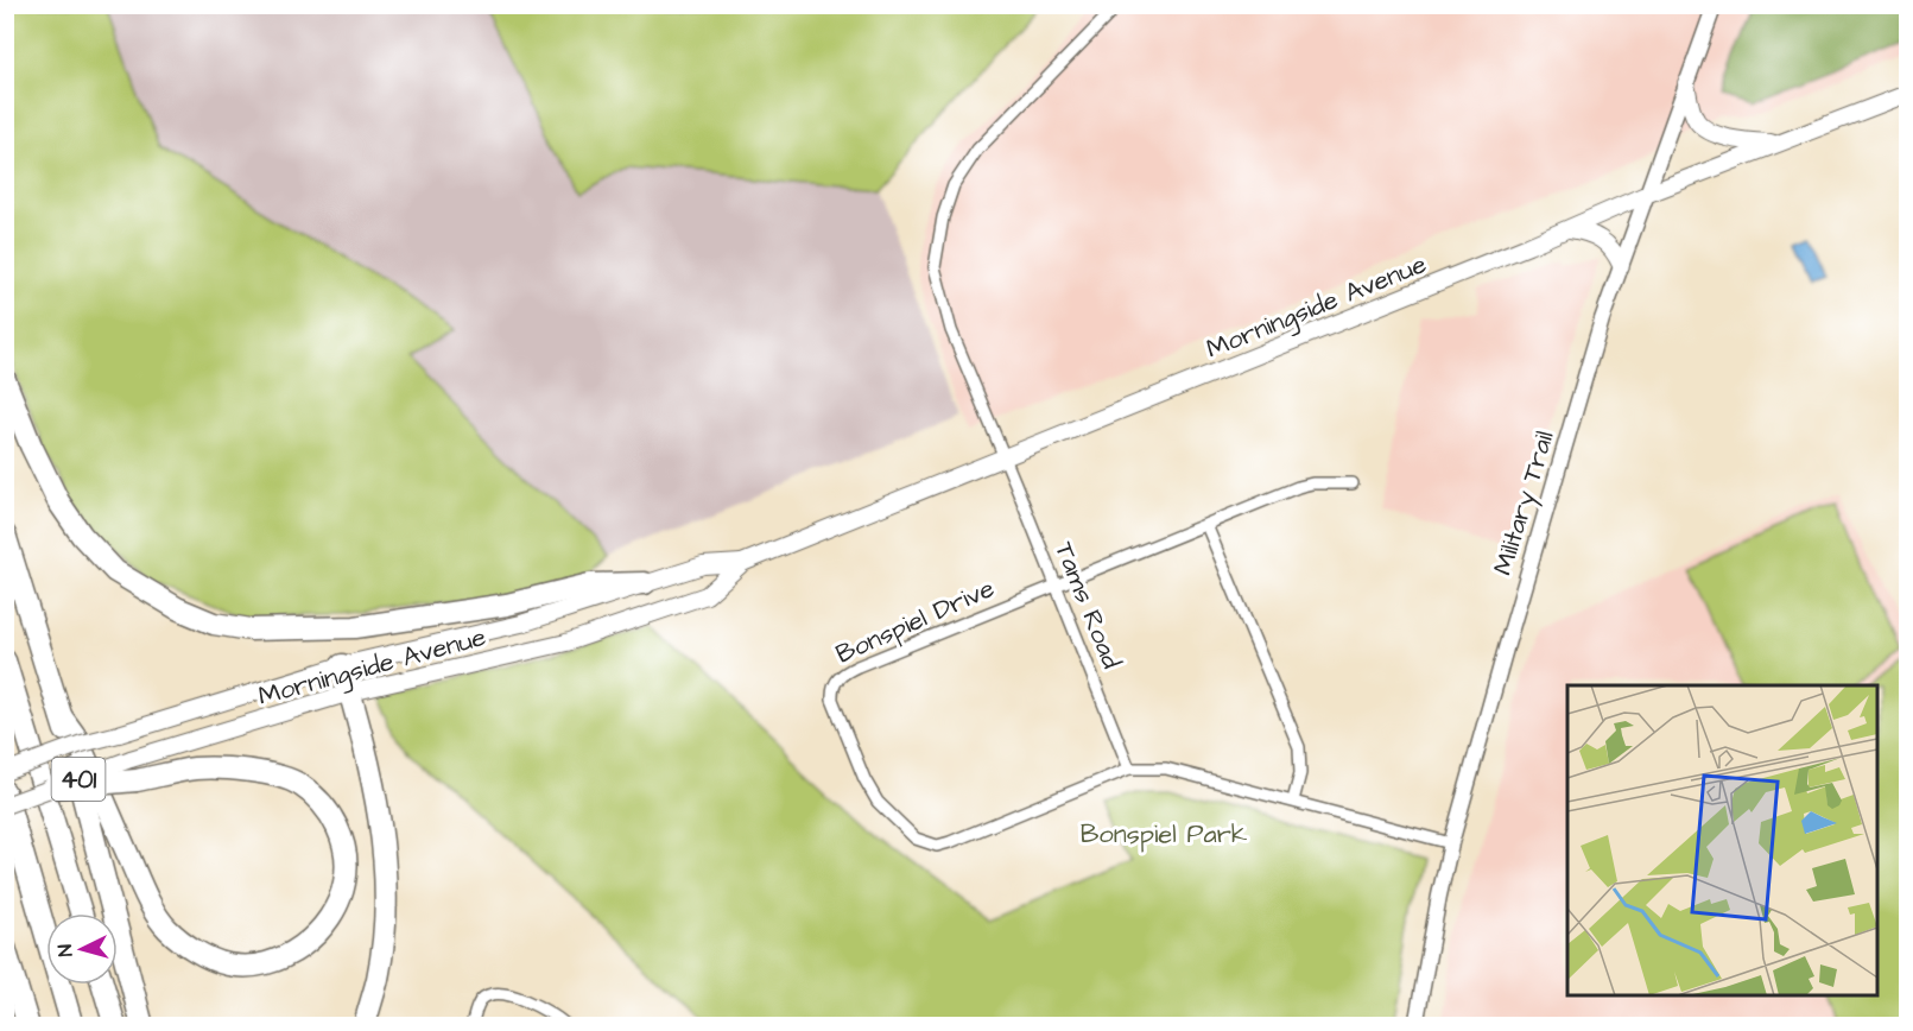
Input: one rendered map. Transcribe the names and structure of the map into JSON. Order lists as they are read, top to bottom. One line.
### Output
{"streets":{"highway":["401"],"main road":["Morningside Avenue"],"street":["Military Trail","Tams Road","Bonspiel Drive"]},"crossings":[["Morningside Avenue","Military Trail"],["Morningside Avenue","Tams Road"],["Military Trail","Bonspiel Drive"],["Tams Road","Bonspiel Drive"]],"parks":["Bonspiel Park"],"north":"left"}
